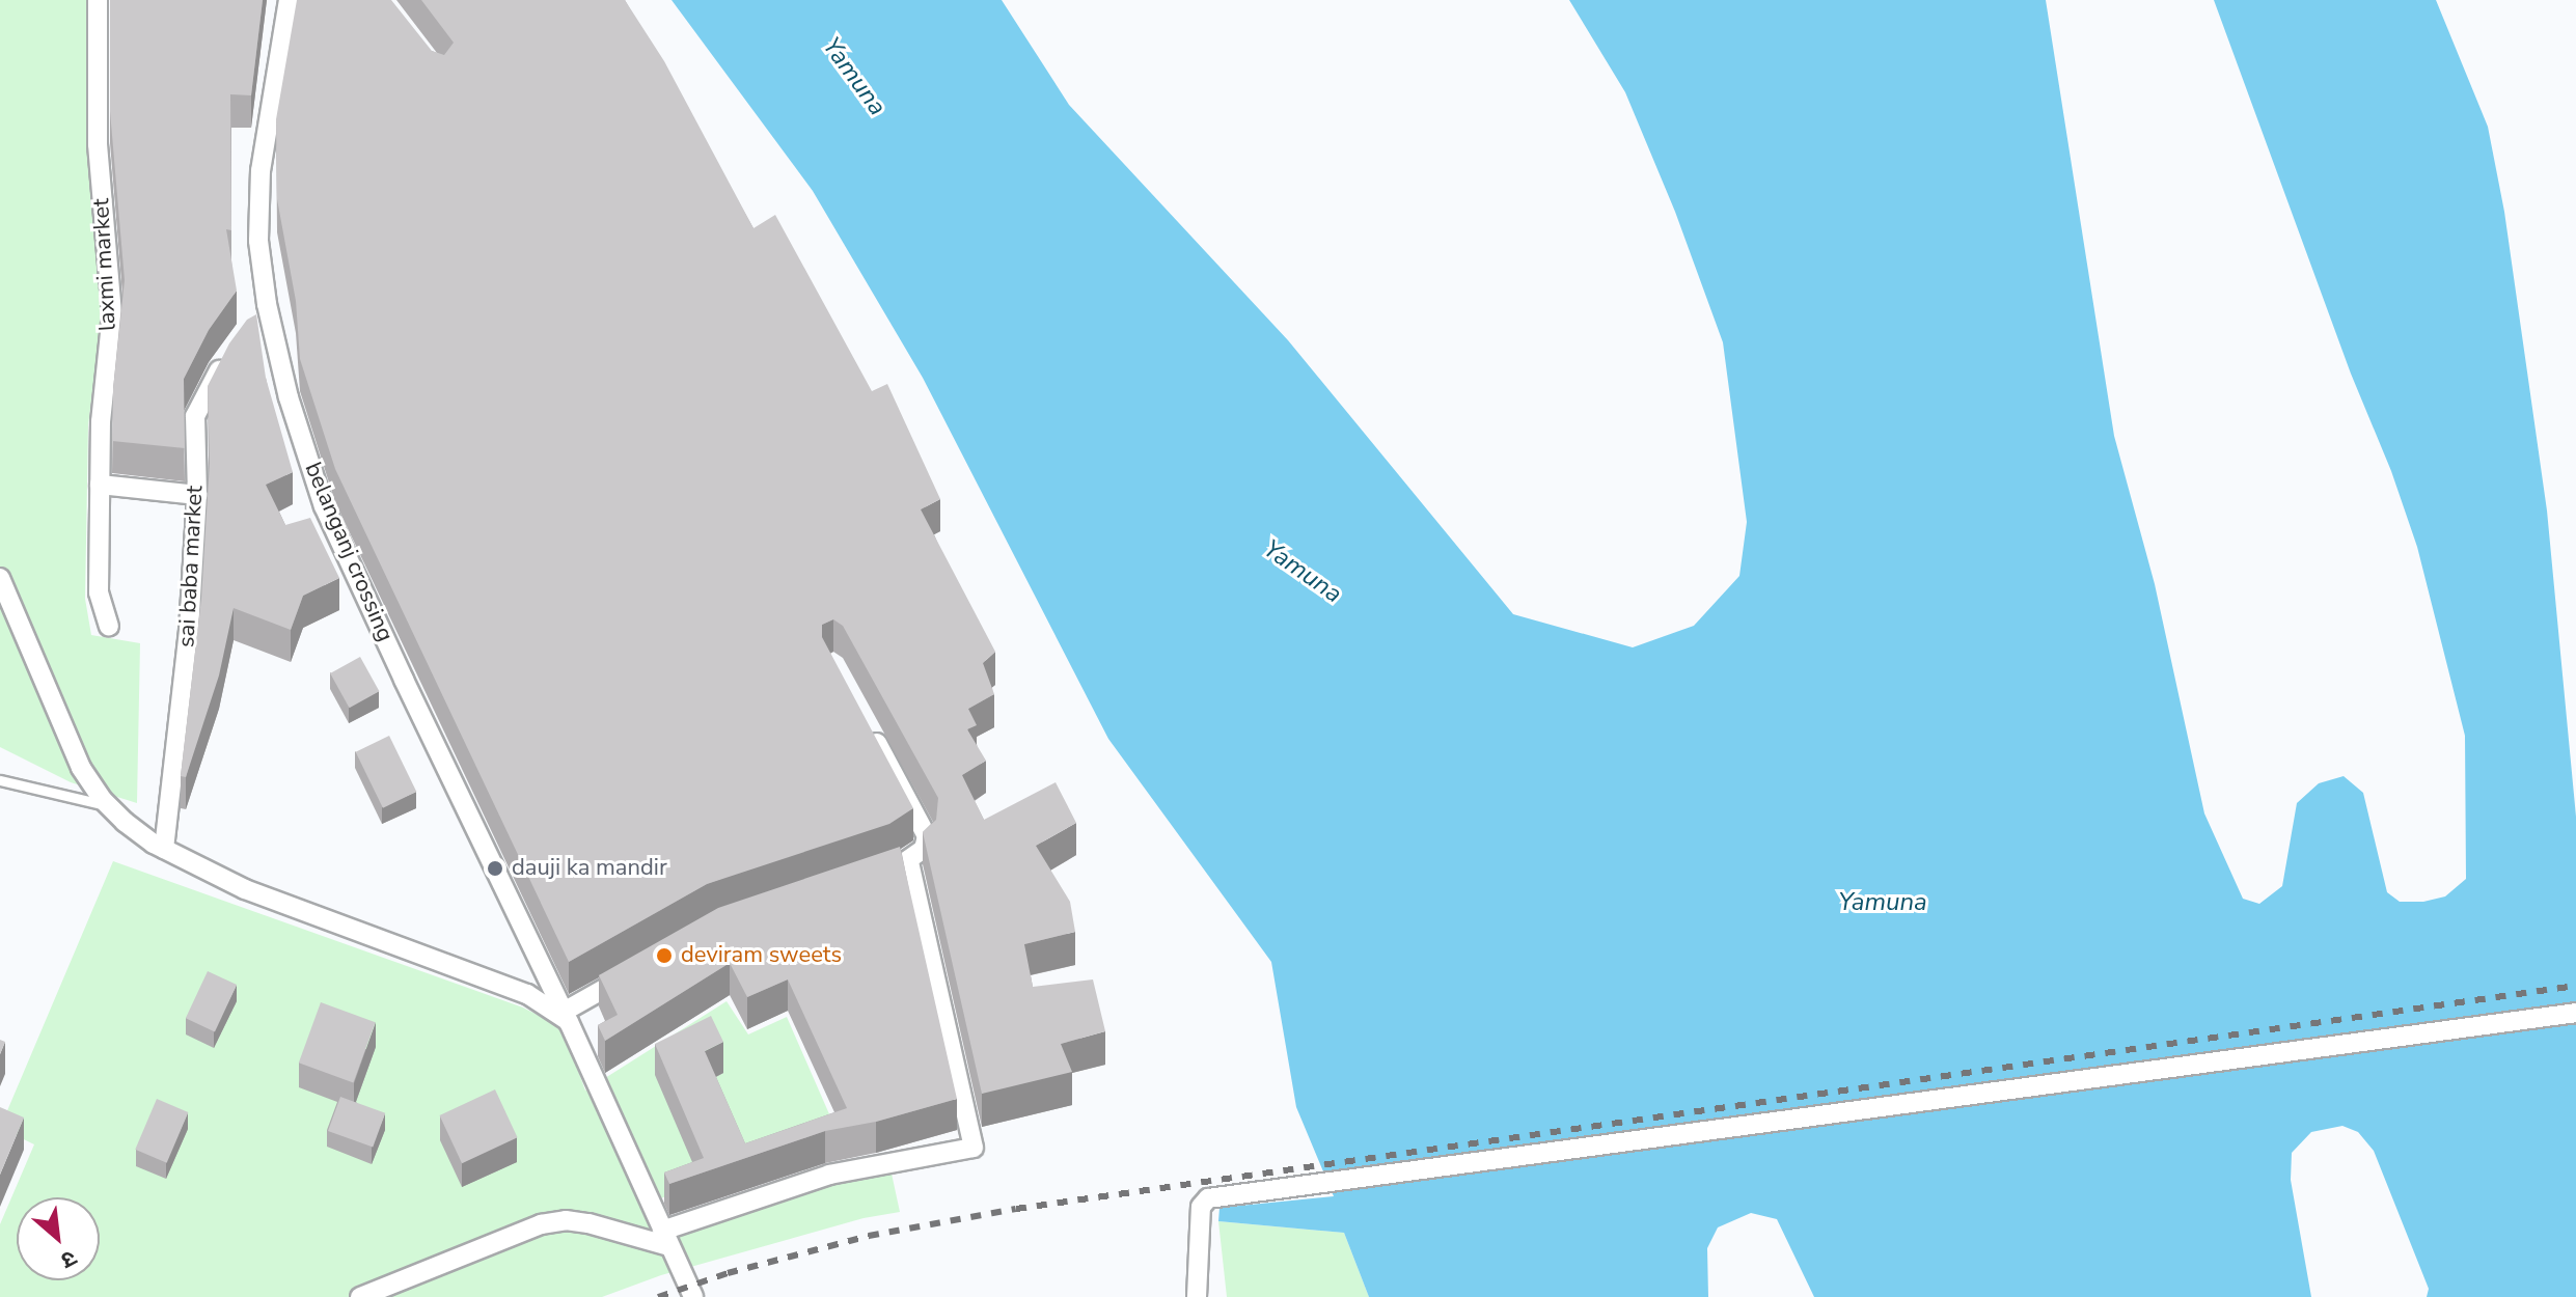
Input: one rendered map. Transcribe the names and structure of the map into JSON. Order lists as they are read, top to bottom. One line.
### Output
{"streets":{"street":["laxmi market","belanganj crossing","sai baba market"]},"water":["Yamuna"],"places":["dauji ka mandir","deviram sweets"],"north":"bottom right"}
